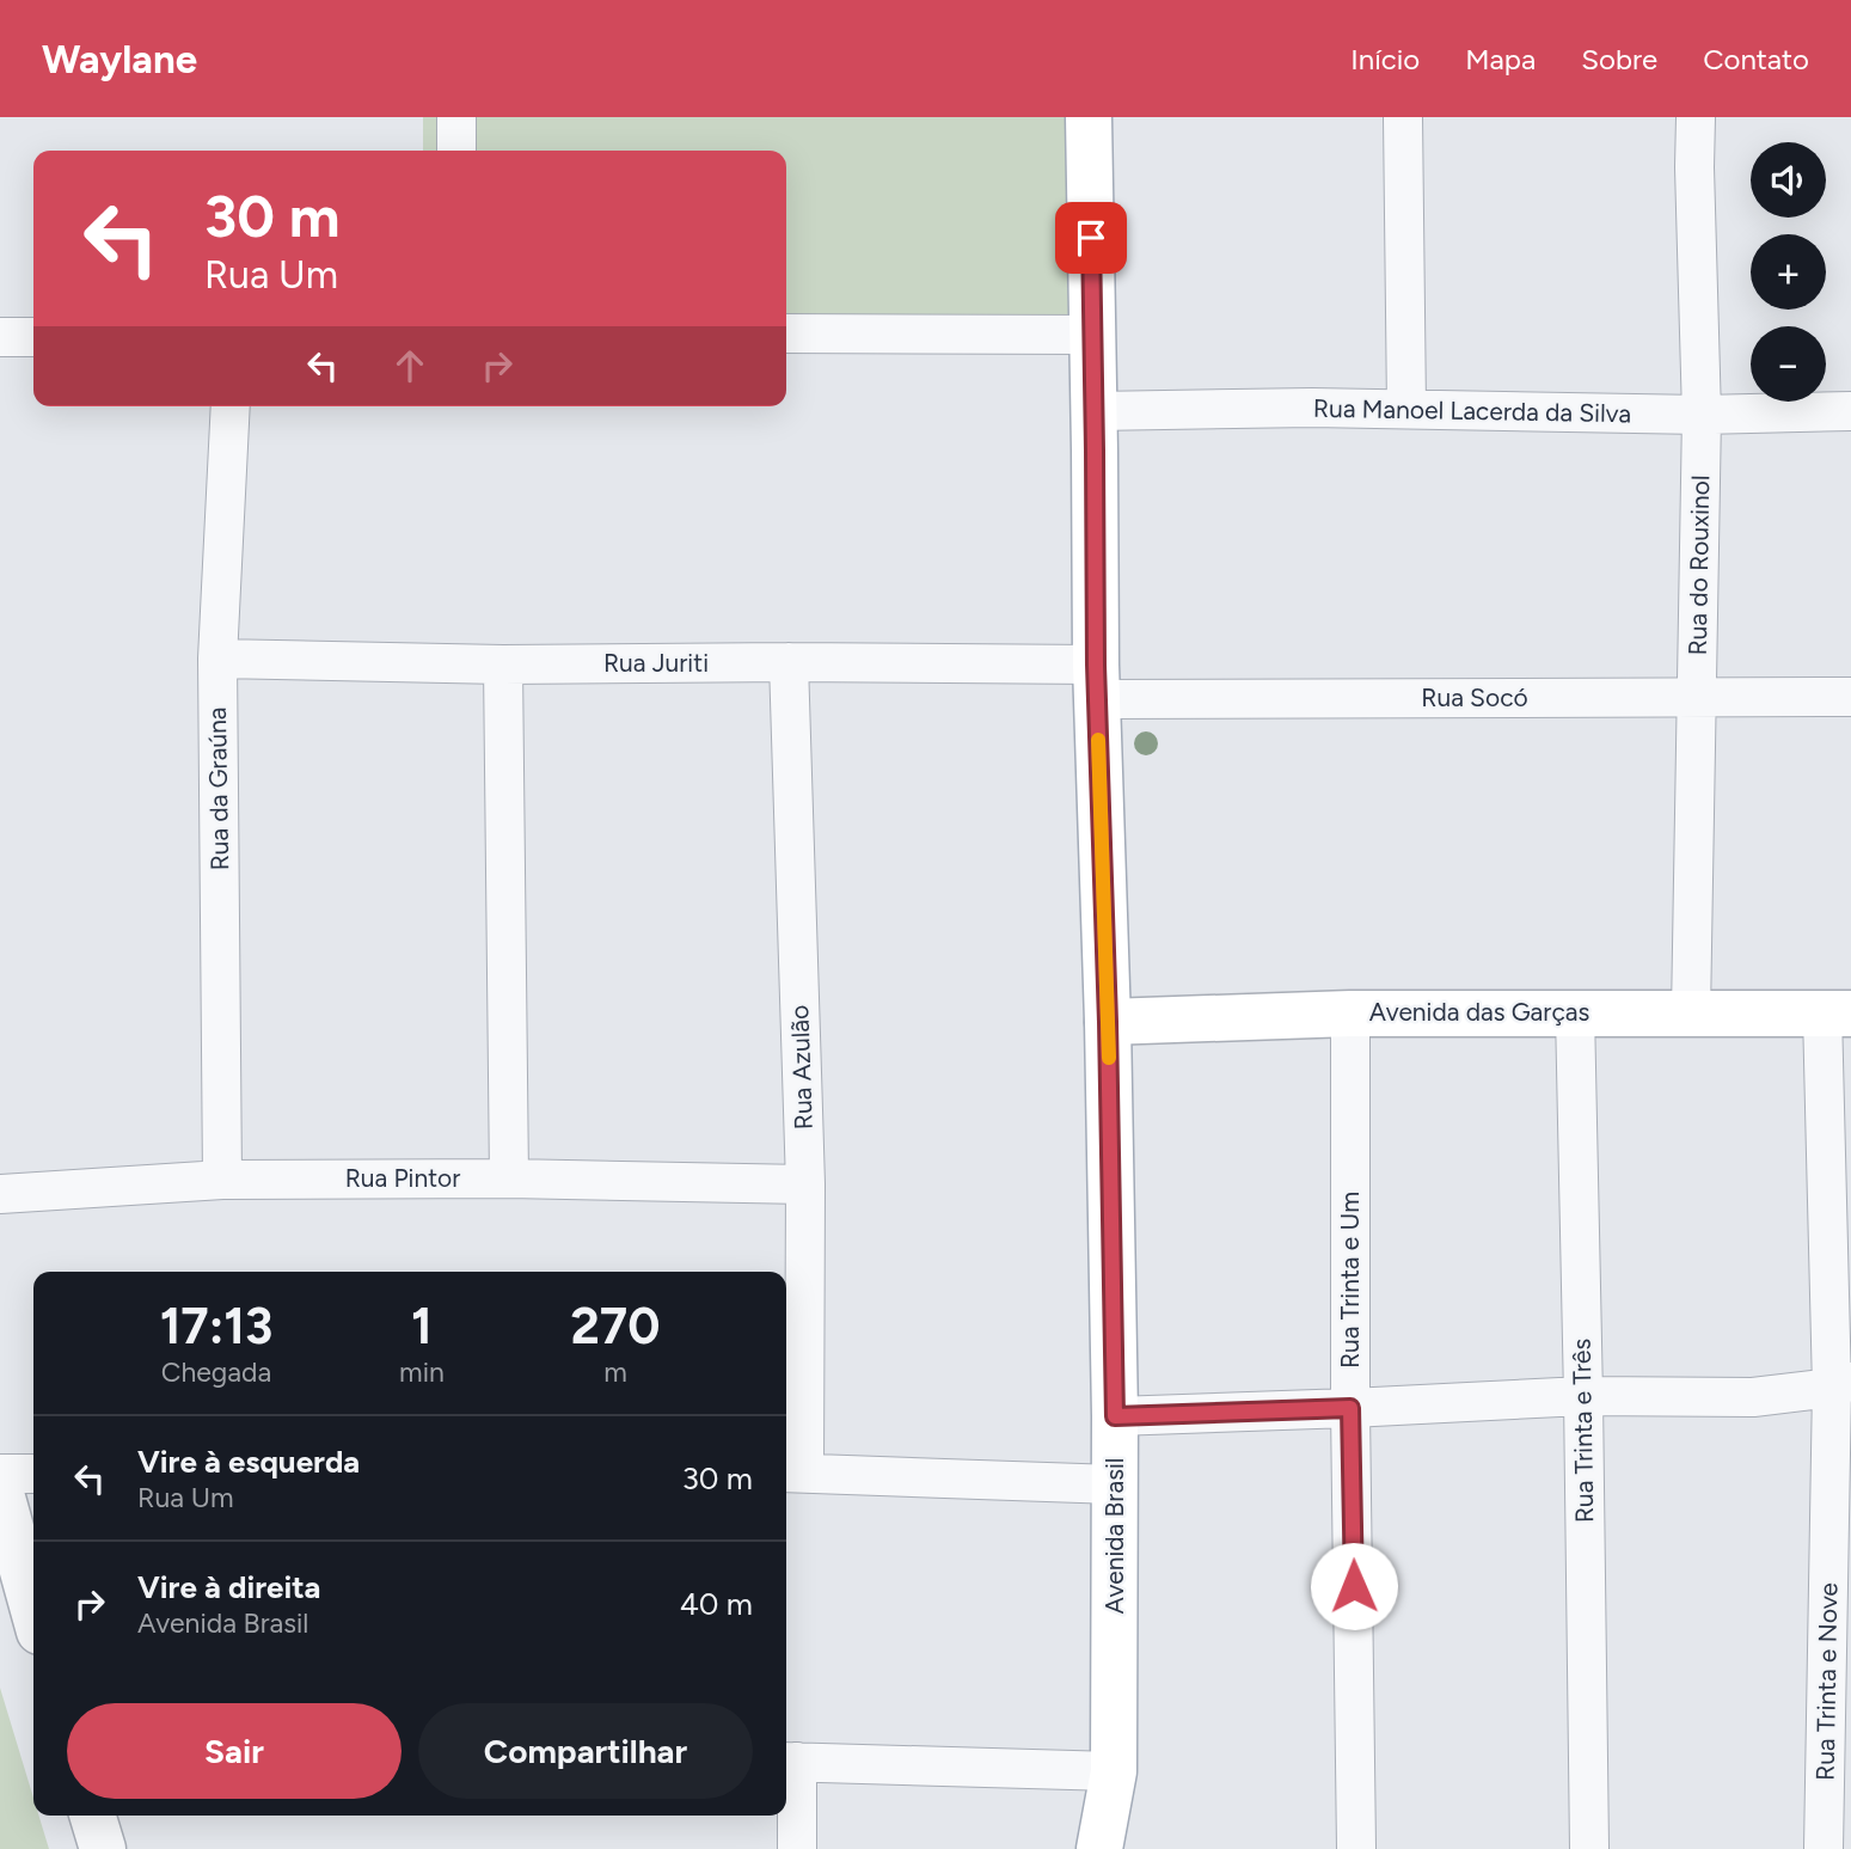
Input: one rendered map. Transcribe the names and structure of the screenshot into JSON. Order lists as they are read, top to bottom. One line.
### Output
{"streets":{"main road":["Avenida das Garças","Avenida Brasil"],"street":["Rua Manoel Lacerda da Silva","Rua do Rouxinol","Rua Juriti","Rua Socó","Rua da Graúna","Rua Azulão","Rua Pintor","Rua Trinta e Um","Rua Trinta e Três","Rua Trinta e Nove"]},"crossings":[["Rua Manoel Lacerda da Silva","Rua do Rouxinol"],["Rua Manoel Lacerda da Silva","Avenida Brasil"],["Rua do Rouxinol","Rua Socó"],["Rua do Rouxinol","Avenida das Garças"],["Rua Juriti","Rua Socó"],["Rua Juriti","Rua da Graúna"],["Rua Juriti","Rua Azulão"],["Rua Juriti","Avenida Brasil"],["Rua Socó","Avenida Brasil"],["Rua da Graúna","Rua Pintor"],["Avenida das Garças","Rua Trinta e Um"],["Avenida das Garças","Rua Trinta e Três"],["Avenida das Garças","Avenida Brasil"],["Avenida das Garças","Rua Trinta e Nove"],["Rua Azulão","Rua Pintor"]],"page":{"header":"Waylane","nav":["Início","Mapa","Sobre","Contato"],"map_buttons":["+","−"],"turn":["30 m","Rua Um"],"eta":["17:13","Chegada","1","min","270","m"],"list":[{"name":"Vire à esquerda","note":"Rua Um","value":"30 m"},{"name":"Vire à direita","note":"Avenida Brasil","value":"40 m"}],"buttons":["Sair","Compartilhar"]}}
